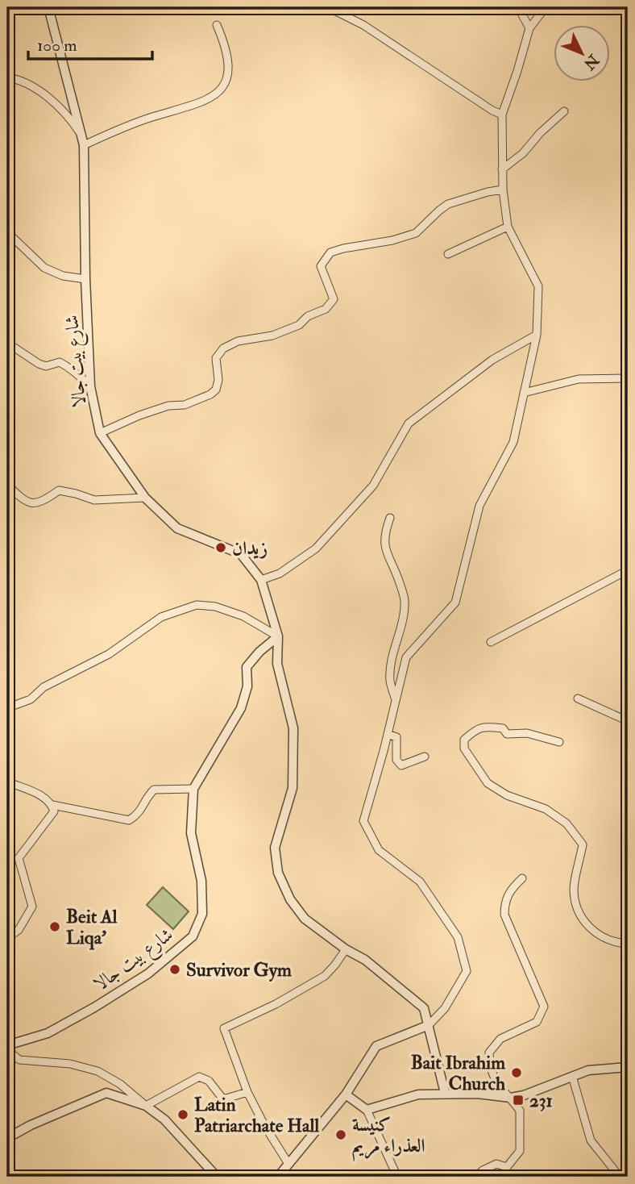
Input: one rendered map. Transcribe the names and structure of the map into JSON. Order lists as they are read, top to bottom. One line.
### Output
{"streets":{"street":["شارع بيت جالا"]},"places":{"other":["زيدان","Beit Al Liqa'","Survivor Gym","Bait Ibrahim Church","Latin Patriarchate Hall","كنيسة العذراء مريم"],"transit":["231"]},"scale_bar":"100 m","north":"bottom right"}
